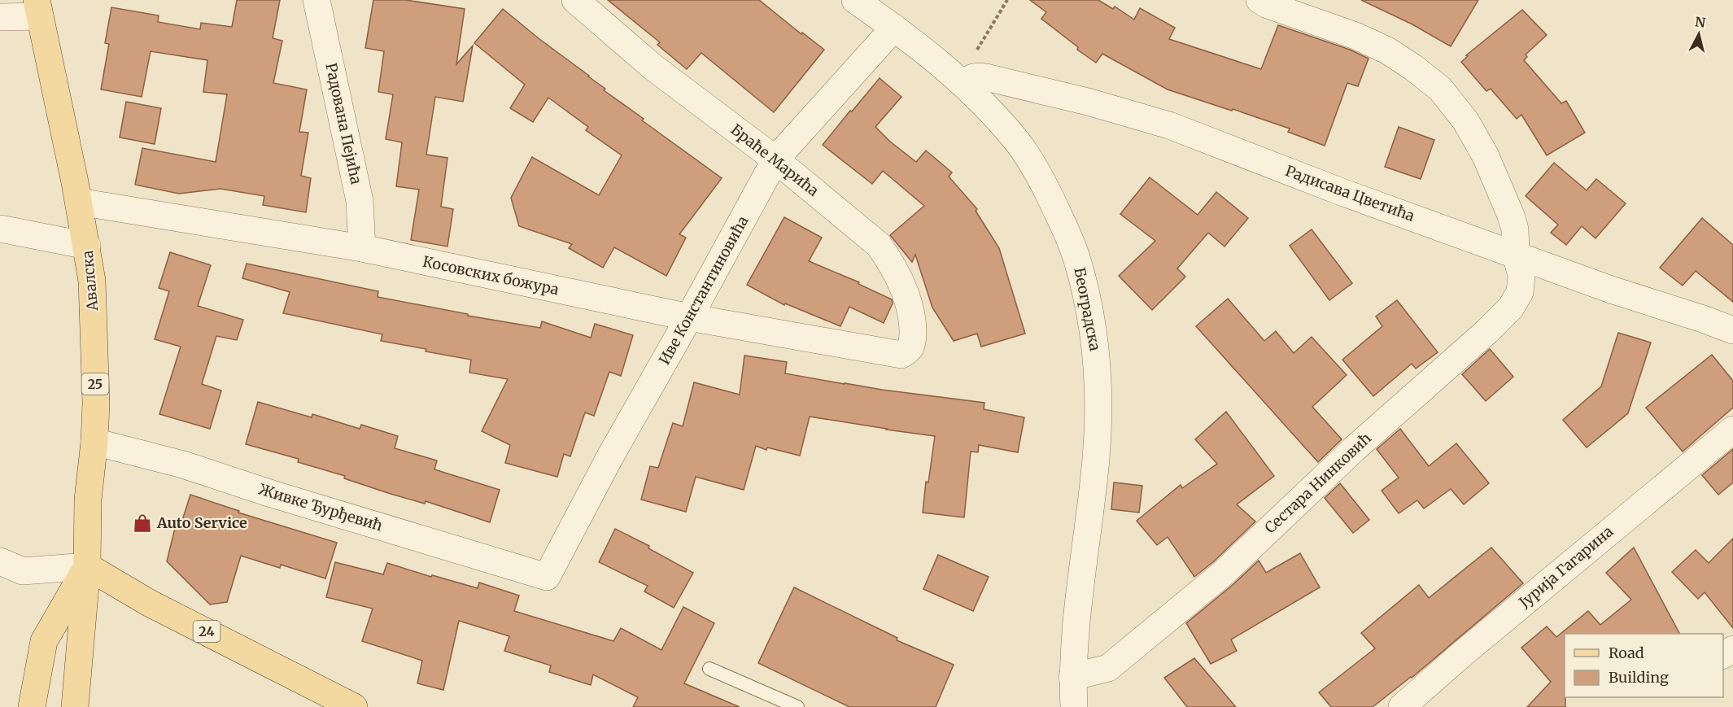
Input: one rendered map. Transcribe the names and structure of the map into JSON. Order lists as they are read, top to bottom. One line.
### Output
{"streets":{"main road":["Авалска","25","24"],"street":["Радована Пејића","Браће Марића","Радисава Цветића","Косовских божура","Иве Константиновића","Београдска","Сестара Нинковић","Живке Ђурђевић","Јурија Гагарина"]},"crossings":[["Радована Пејића","Косовских божура"],["Браће Марића","Косовских божура"],["Браће Марића","Иве Константиновића"],["Радисава Цветића","Београдска"],["Радисава Цветића","Сестара Нинковић"],["Косовских божура","Авалска"],["Косовских божура","Иве Константиновића"],["Авалска","Живке Ђурђевић"],["Авалска","24"],["Иве Константиновића","Београдска"],["Иве Константиновића","Живке Ђурђевић"],["Београдска","Сестара Нинковић"]],"places":{"shop":["Auto Service"]},"legend":["Road","Building"],"north":"top"}
